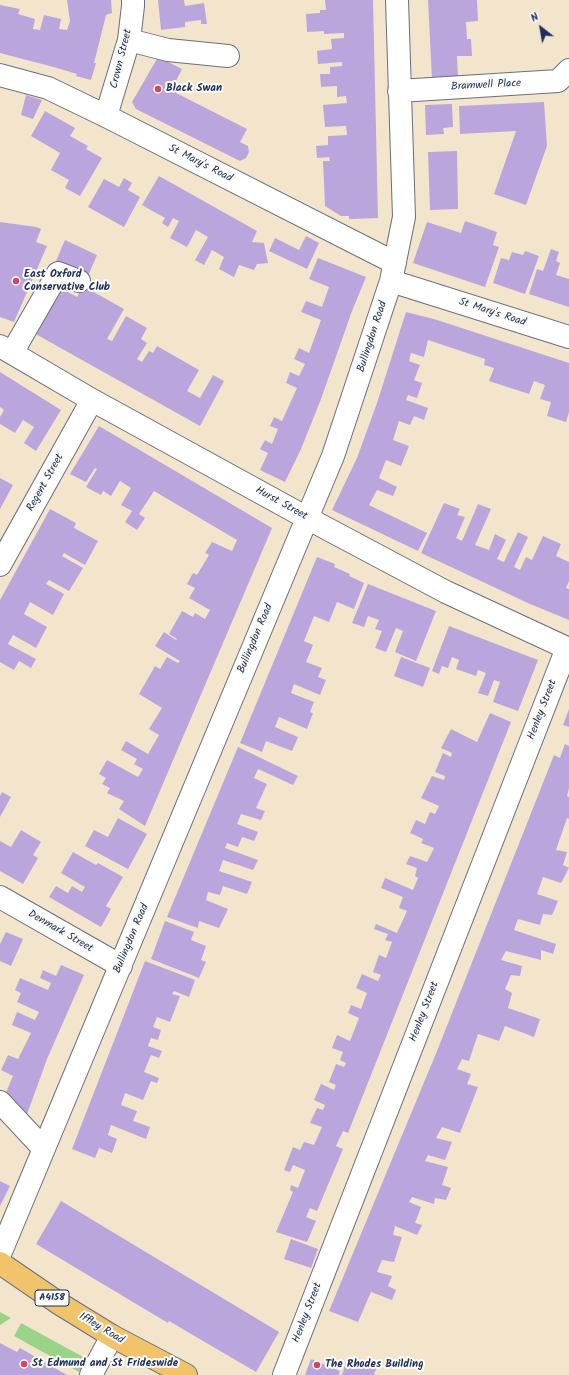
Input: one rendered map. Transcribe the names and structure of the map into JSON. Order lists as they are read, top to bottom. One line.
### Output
{"streets":{"main road":["A4158","Iffley Road"],"street":["Crown Street","Bramwell Place","St Mary's Road","Bullingdon Road","Regent Street","Hurst Street","Henley Street","Denmark Street"]},"crossings":[["Crown Street","St Mary's Road"],["Bramwell Place","Bullingdon Road"],["St Mary's Road","Bullingdon Road"],["Bullingdon Road","Hurst Street"],["Bullingdon Road","Denmark Street"],["Regent Street","Hurst Street"],["Hurst Street","Henley Street"]],"places":["Black Swan","East Oxford Conservative Club","St Edmund and St Frideswide","The Rhodes Building"],"north":"top left"}
